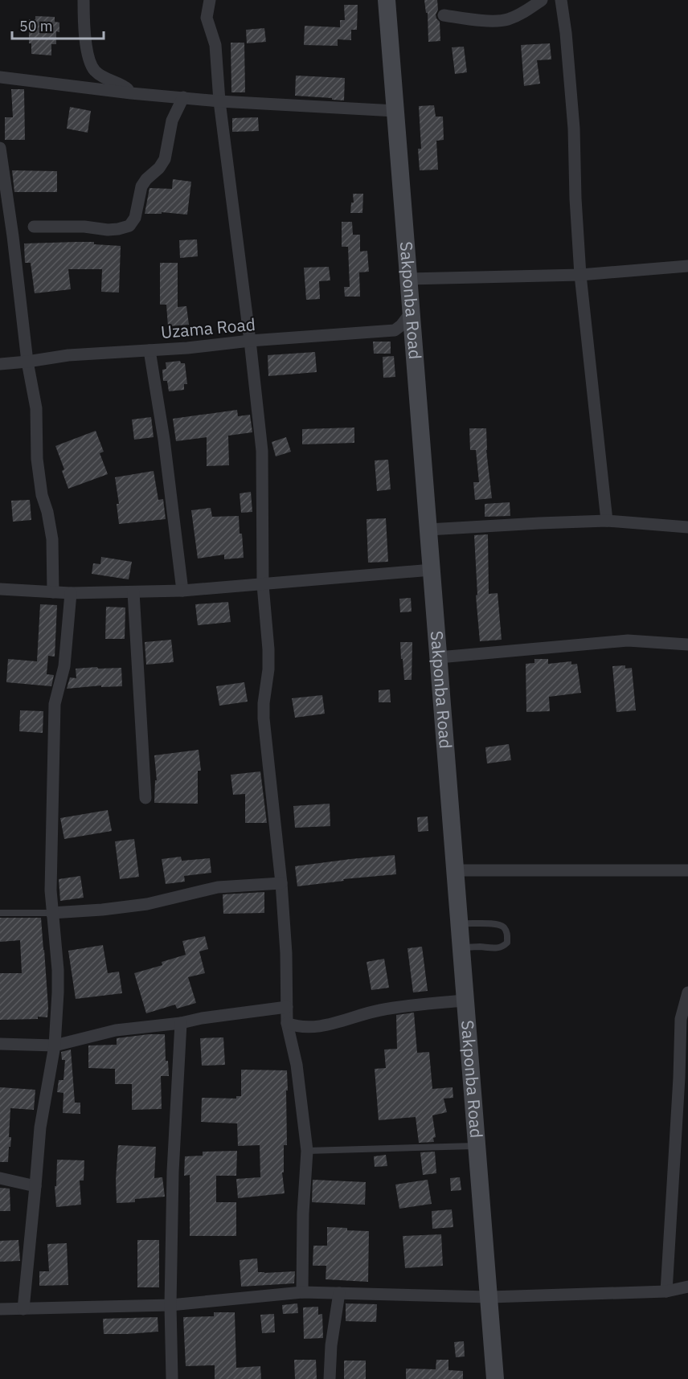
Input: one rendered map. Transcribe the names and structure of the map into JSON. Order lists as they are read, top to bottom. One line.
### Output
{"streets":{"main road":["Sakponba Road"],"street":["Uzama Road"]},"crossings":[["Sakponba Road","Uzama Road"]],"scale_bar":"50 m"}
